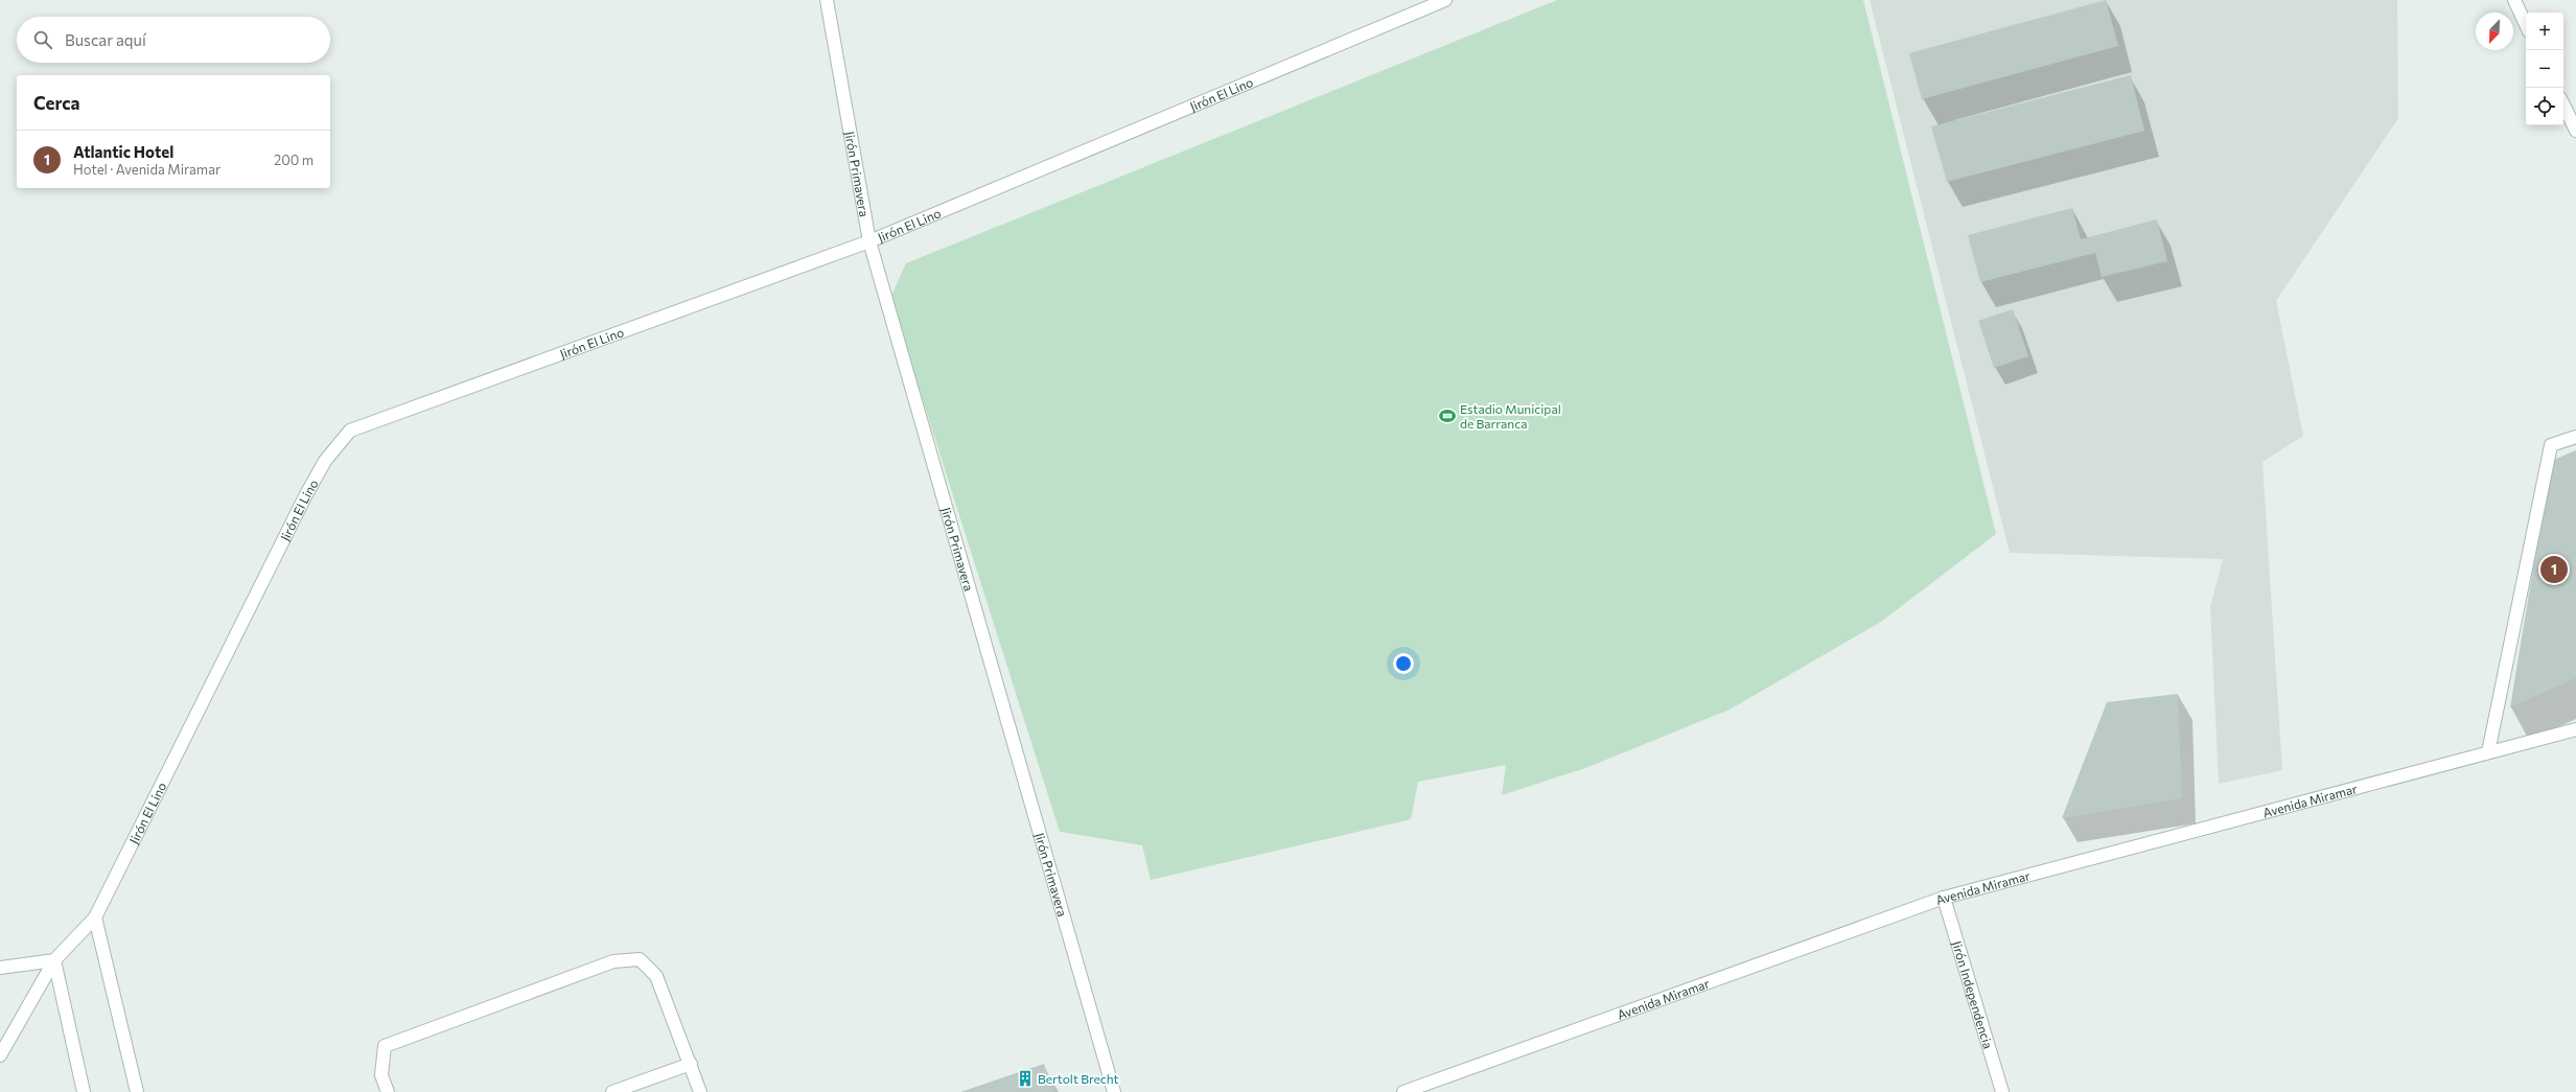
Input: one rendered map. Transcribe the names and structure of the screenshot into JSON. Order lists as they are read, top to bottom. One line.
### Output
{"streets":{"street":["Jirón El Lino","Jirón Primavera","Avenida Miramar","Jirón Independencia"]},"crossings":[["Jirón El Lino","Jirón Primavera"],["Avenida Miramar","Jirón Independencia"]],"places":{"sports":["Estadio Municipal de Barranca"],"building":["Bertolt Brecht"]},"north":"bottom left","page":{"map_buttons":["+","−"],"search":"Buscar aquí","heading":"Cerca","list":[{"mark":"1","name":"Atlantic Hotel","note":"Hotel · Avenida Miramar","value":"200 m"}],"pins":"1"}}
